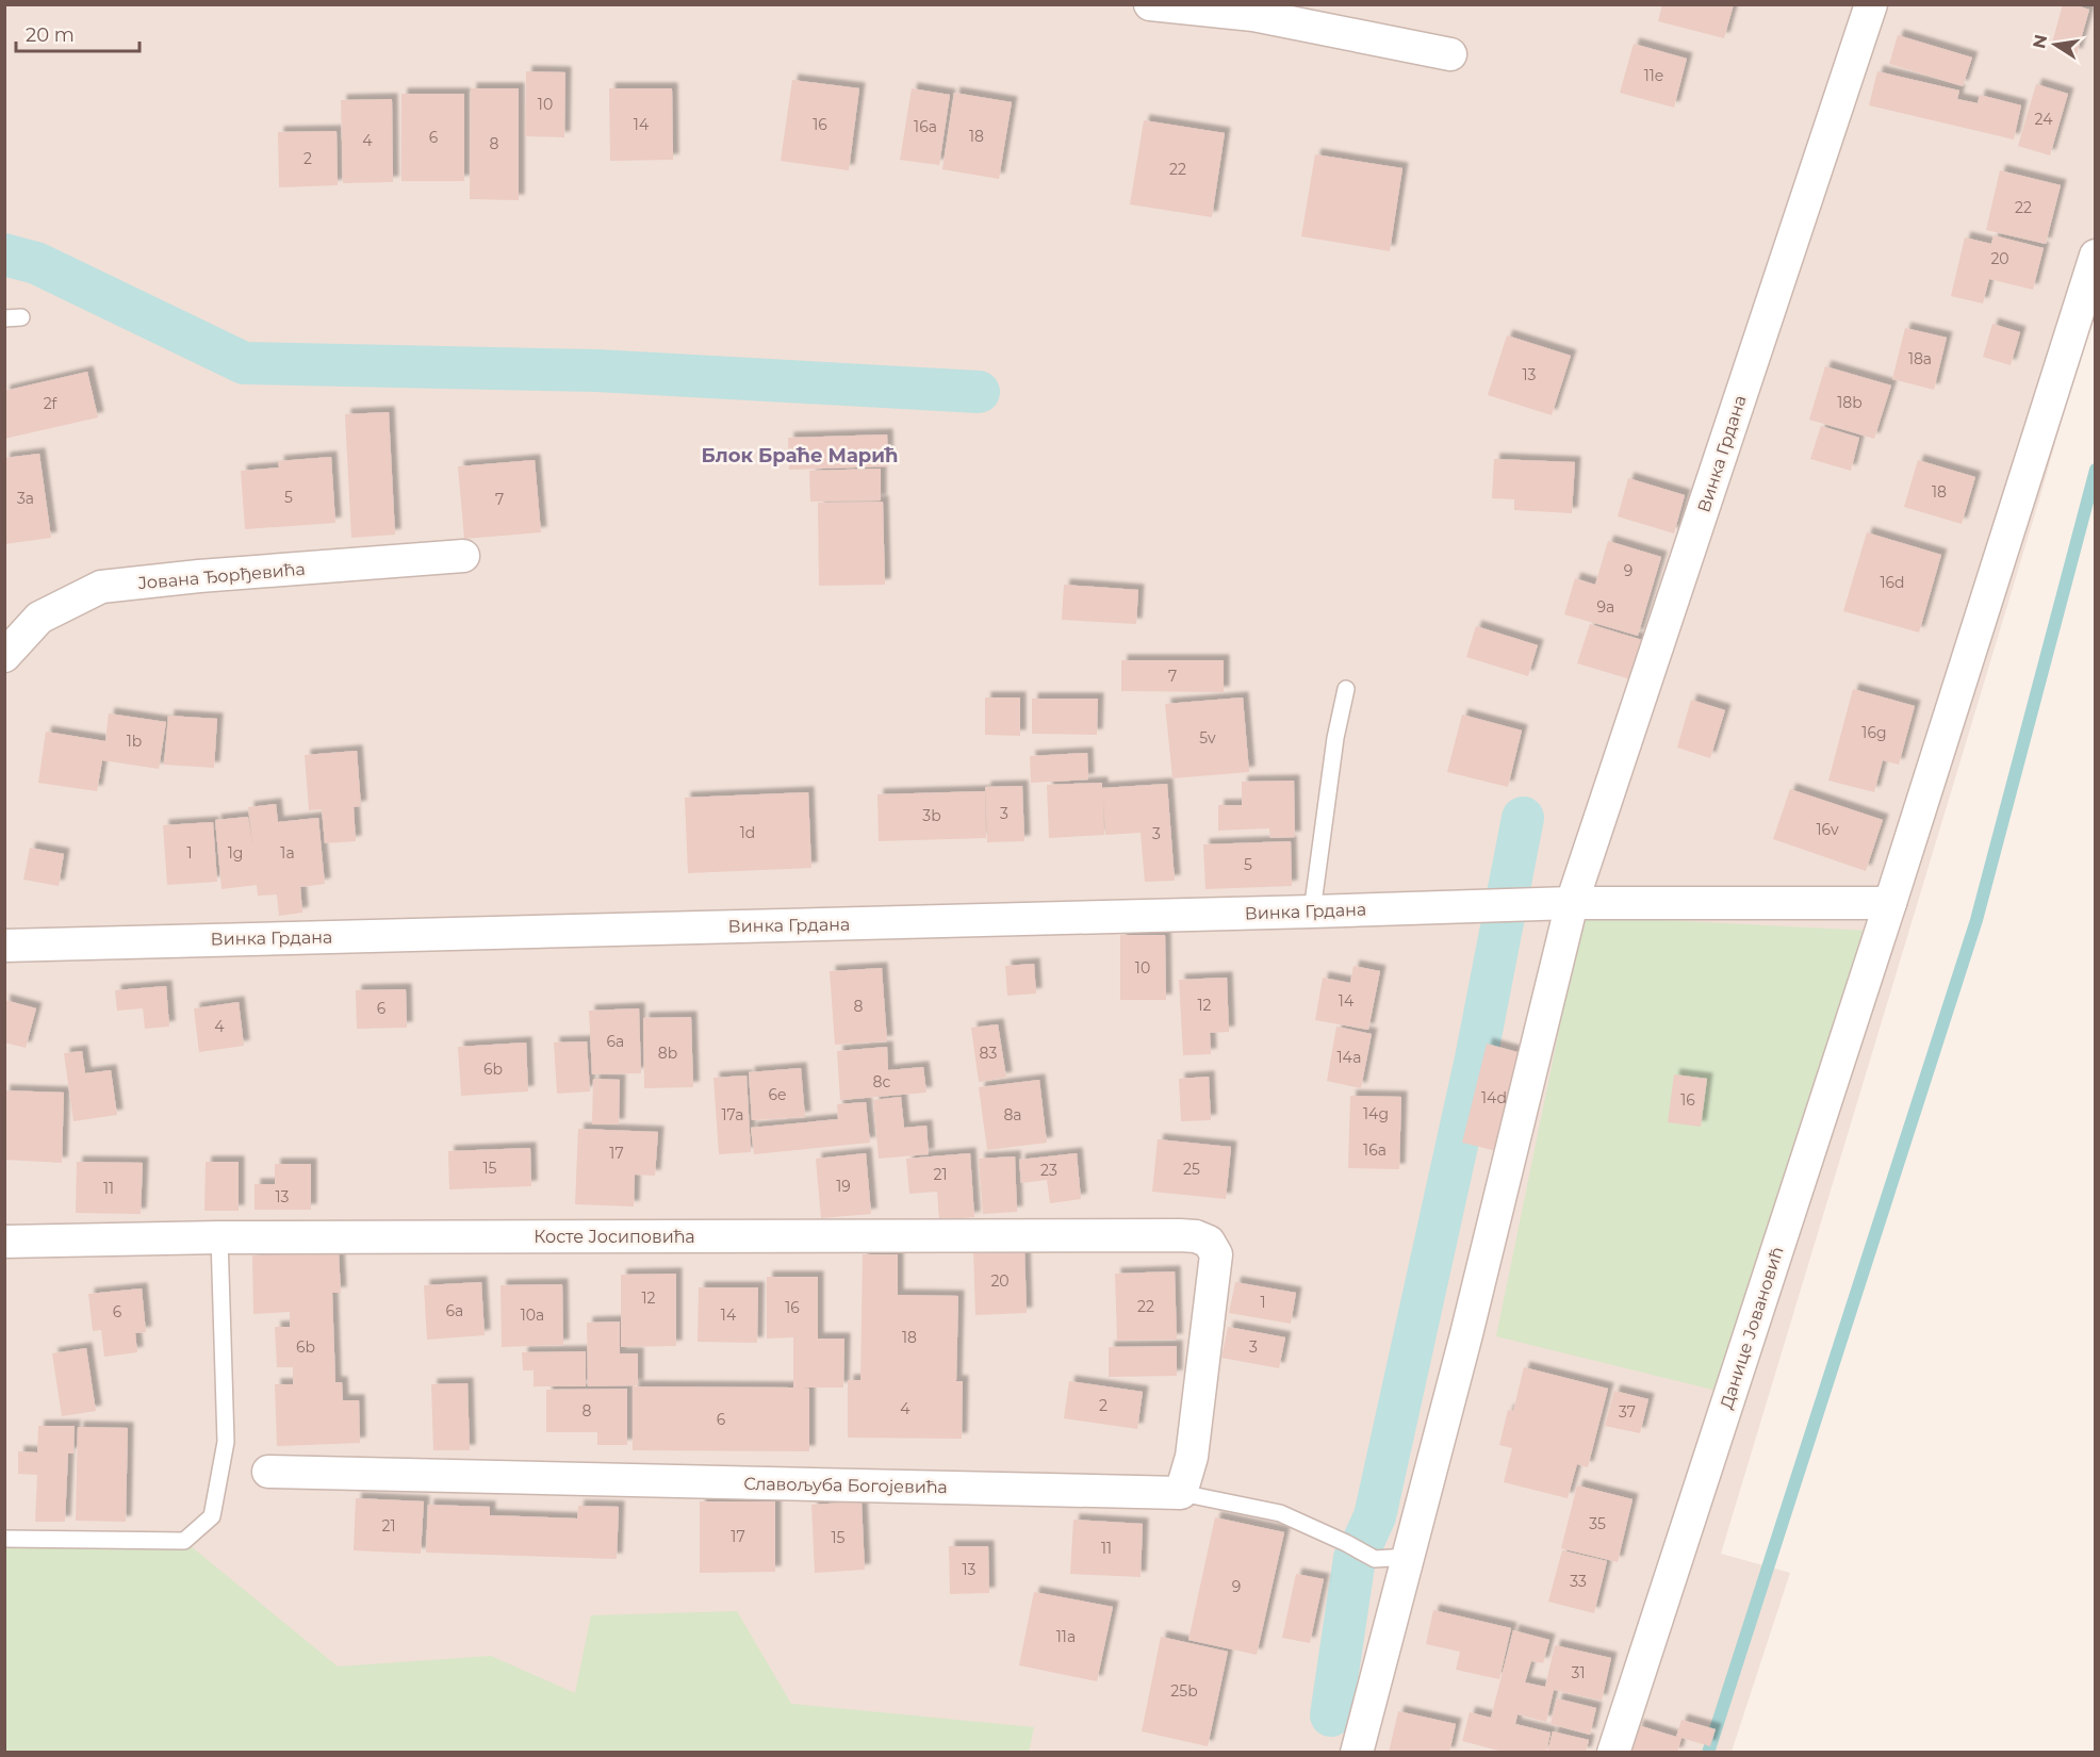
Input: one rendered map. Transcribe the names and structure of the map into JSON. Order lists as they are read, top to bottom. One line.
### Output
{"streets":{"street":["Винка Грдана","Јована Ђорђевића","Косте Јосиповића","Данице Јовановић","Славољуба Богојевића"]},"crossings":[["Винка Грдана","Данице Јовановић"],["Косте Јосиповића","Славољуба Богојевића"]],"districts":["Блок Браће Марић"],"house_numbers":["11e","10","24","14","16","16a","18","6","4","8","2","22","22","20","18a","13","18b","2f","18","5","3a","7","9","16d","9a","7","16g","5v","1b","3","3b","16v","1d","3","1","1g","1a","5","10","14","12","8","6","4","6a","8b","83","14a","6b","8c","6e","14d","16","14g","17a","8a","16a","17","15","25","23","21","19","11","13","20","12","1","22","16","6a","6","10a","14","18","6b","3","2","4","8","37","6","35","21","17","15","11","13","33","9","11a","31","25b"],"scale_bar":"20 m","north":"left"}
